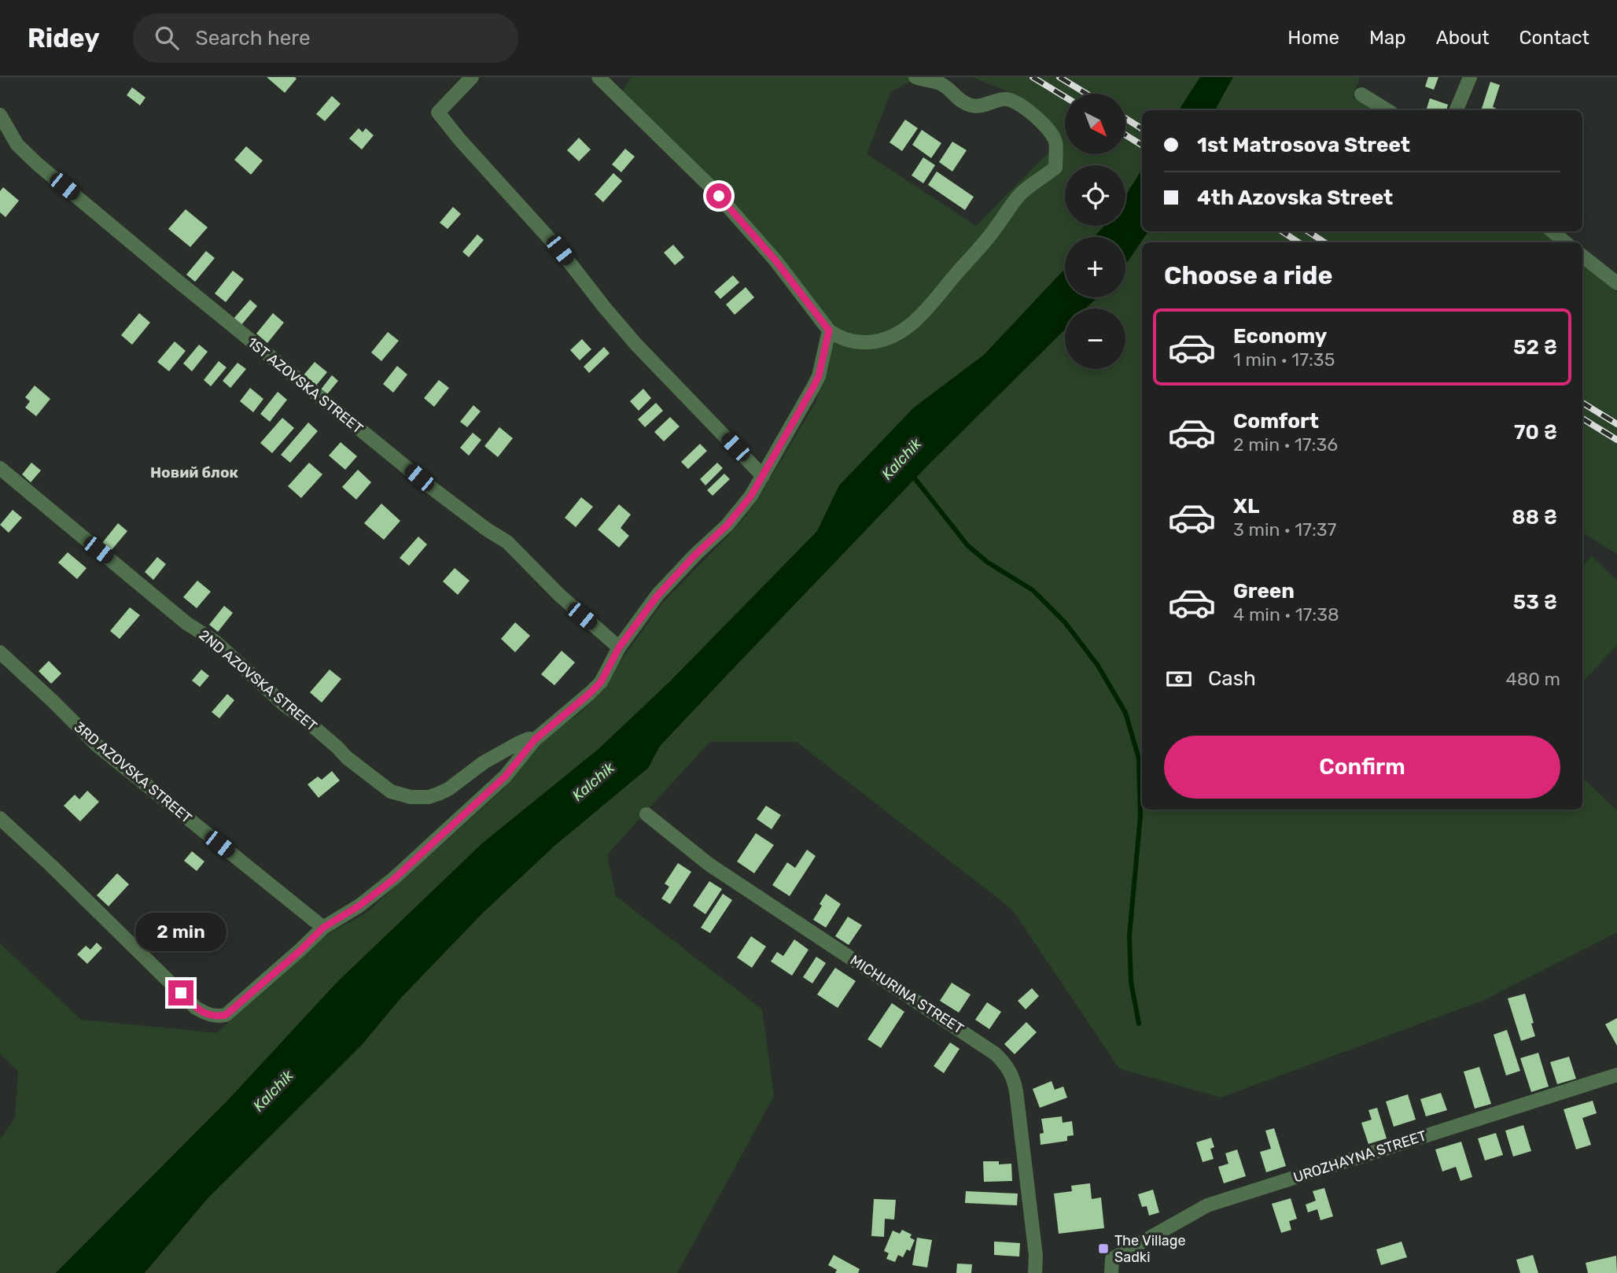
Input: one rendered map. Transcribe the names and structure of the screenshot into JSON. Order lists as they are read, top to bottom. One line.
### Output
{"streets":{"street":["1ST AZOVSKA STREET","2ND AZOVSKA STREET","3RD AZOVSKA STREET","MICHURINA STREET","UROZHAYNA STREET"]},"districts":["Новий блок"],"water":["Kalchik"],"places":{"transit":["The Village Sadki"]},"north":"bottom right","page":{"header":"Ridey","search":"Search here","nav":["Home","Map","About","Contact"],"map_buttons":["+","−"],"banner":["1st Matrosova Street","4th Azovska Street"],"heading":"Choose a ride","list":[{"name":"Economy","note":"1 min · 17:35","value":"52 ₴"},{"name":"Comfort","note":"2 min · 17:36","value":"70 ₴"},{"name":"XL","note":"3 min · 17:37","value":"88 ₴"},{"name":"Green","note":"4 min · 17:38","value":"53 ₴"}],"pay":["Cash","480 m"],"buttons":"Confirm","bubble":"2 min"}}
